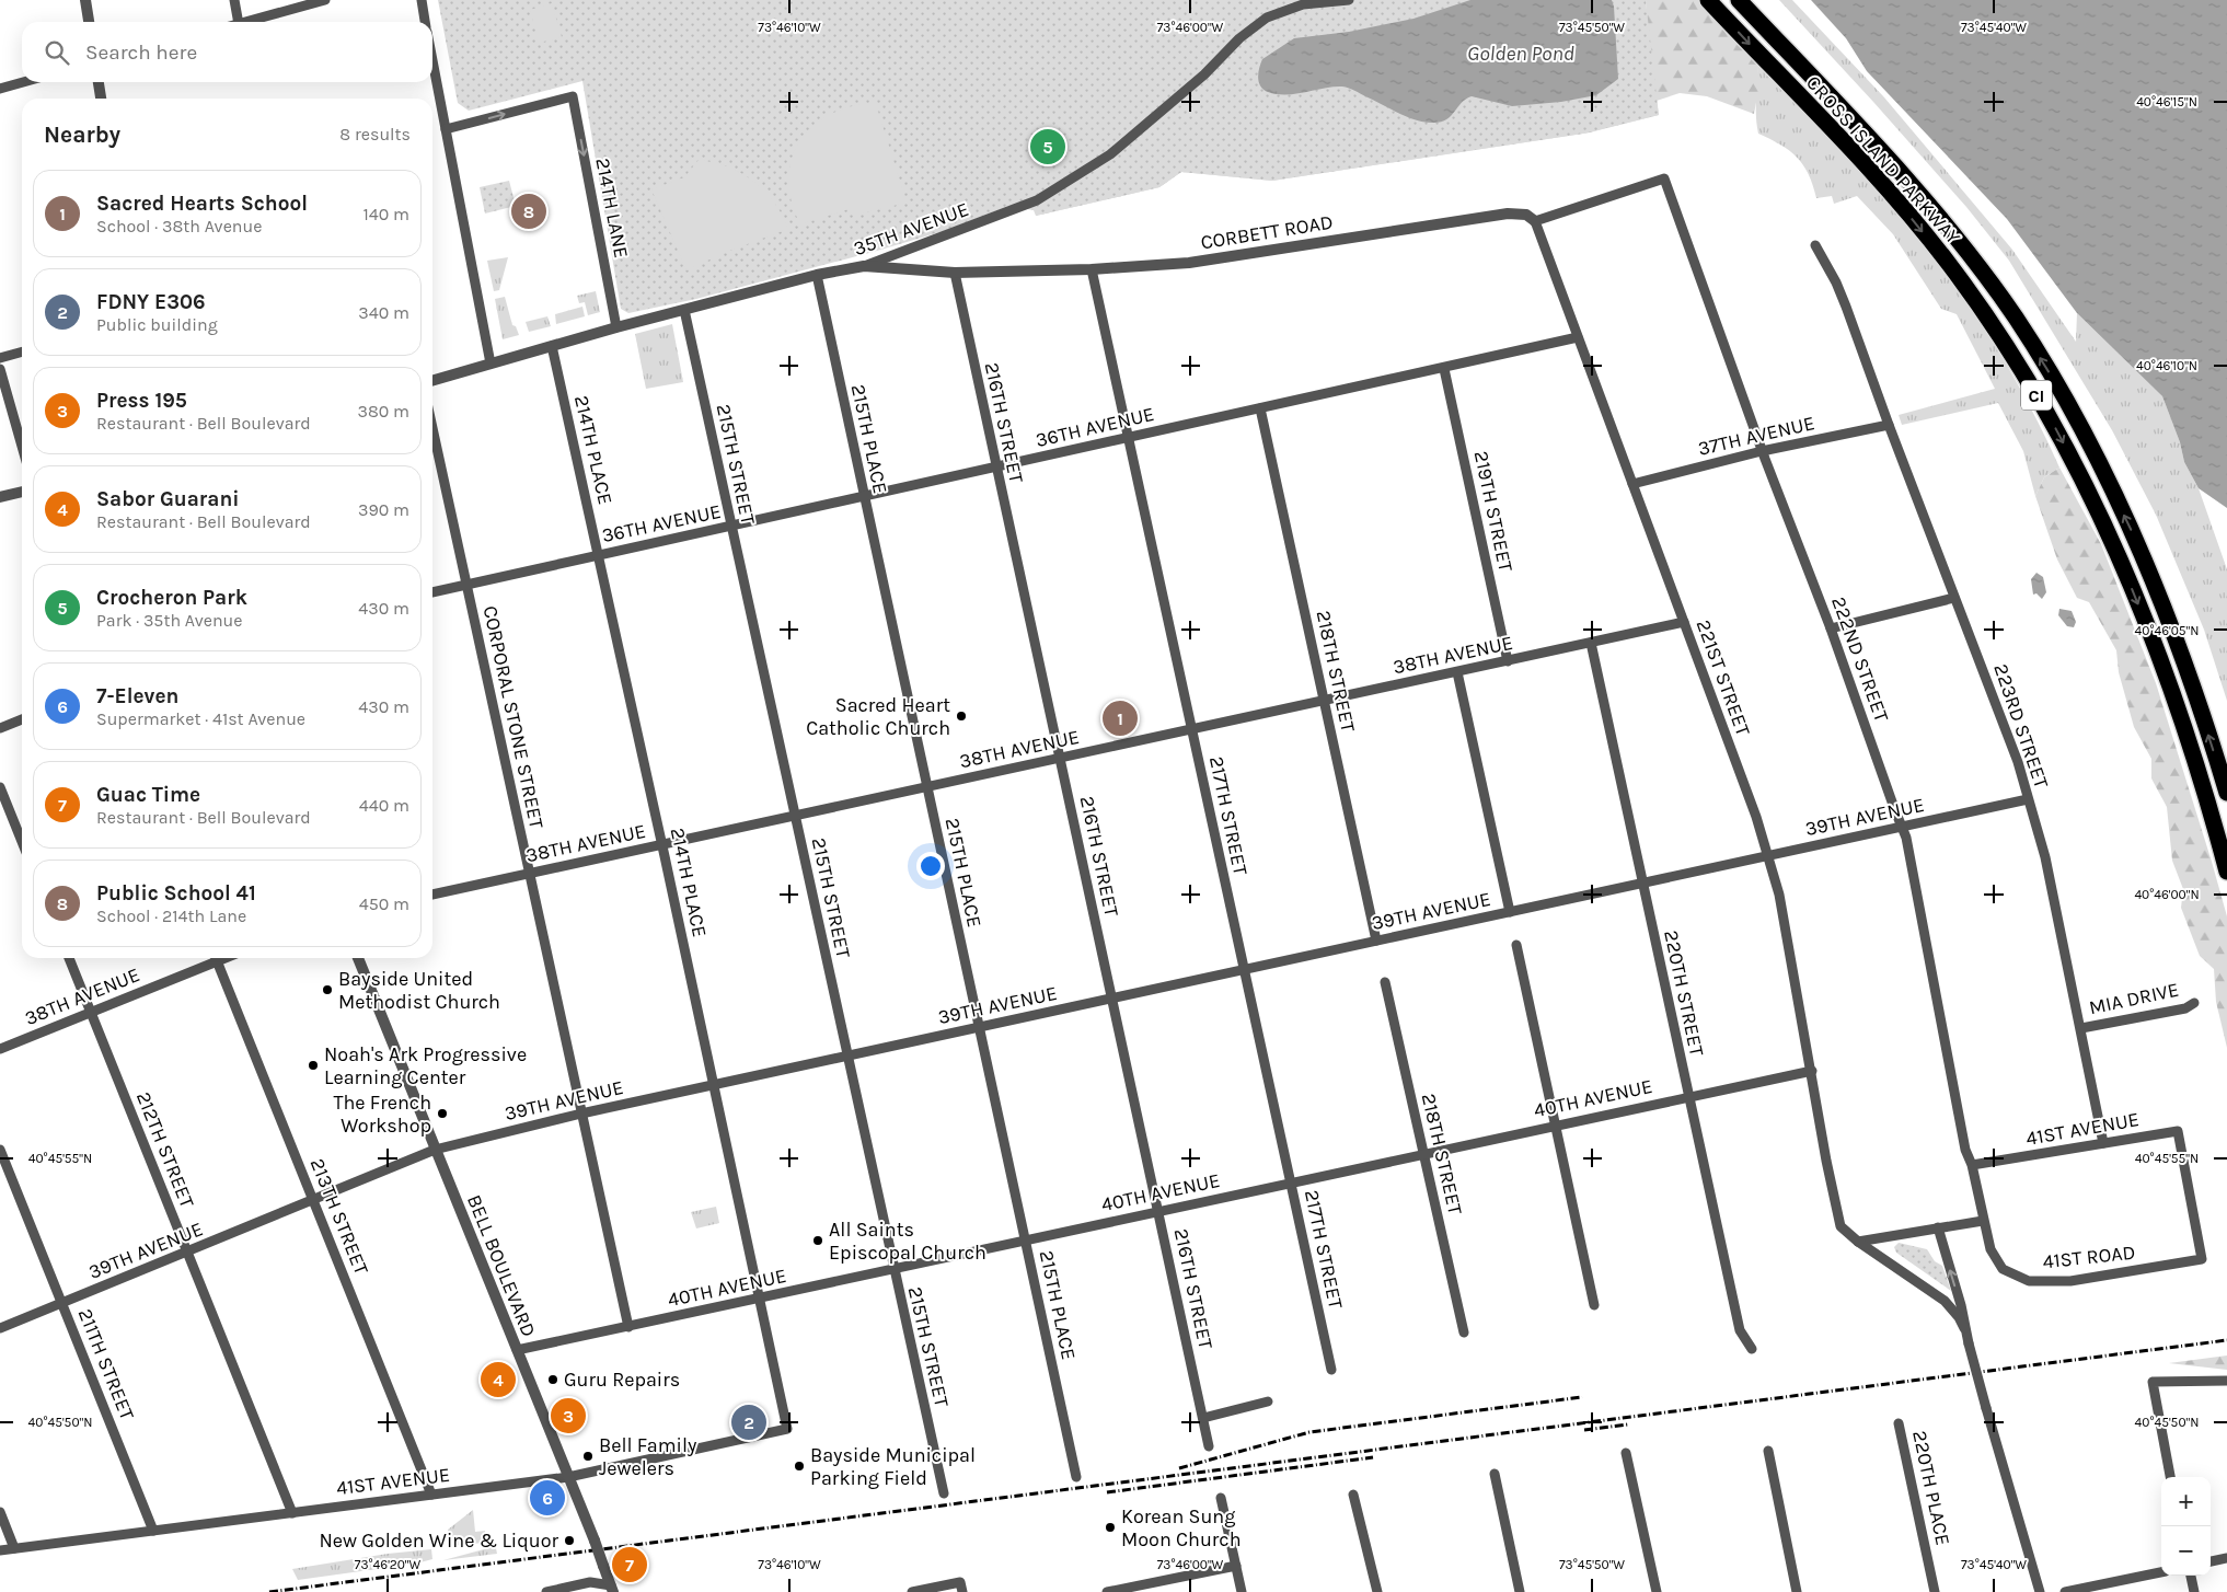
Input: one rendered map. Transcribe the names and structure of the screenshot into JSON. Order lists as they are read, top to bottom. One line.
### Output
{"streets":{"highway":["CROSS ISLAND PARKWAY","CI"],"street":["214TH LANE","35TH AVENUE","CORBETT ROAD","216TH STREET","36TH AVENUE","37TH AVENUE","215TH PLACE","214TH PLACE","215TH STREET","219TH STREET","38TH AVENUE","222ND STREET","218TH STREET","221ST STREET","CORPORAL STONE STREET","223RD STREET","217TH STREET","39TH AVENUE","220TH STREET","MIA DRIVE","40TH AVENUE","41ST AVENUE","212TH STREET","213TH STREET","41ST ROAD","BELL BOULEVARD","211TH STREET","220TH PLACE"]},"crossings":[["214TH LANE","35TH AVENUE"],["35TH AVENUE","CORBETT ROAD"],["35TH AVENUE","215TH PLACE"],["35TH AVENUE","214TH PLACE"],["35TH AVENUE","215TH STREET"],["CORBETT ROAD","216TH STREET"],["CORBETT ROAD","222ND STREET"],["CORBETT ROAD","221ST STREET"],["CORBETT ROAD","217TH STREET"],["216TH STREET","36TH AVENUE"],["216TH STREET","38TH AVENUE"],["216TH STREET","39TH AVENUE"],["216TH STREET","40TH AVENUE"],["36TH AVENUE","215TH PLACE"],["36TH AVENUE","214TH PLACE"],["36TH AVENUE","215TH STREET"],["36TH AVENUE","219TH STREET"],["36TH AVENUE","218TH STREET"],["36TH AVENUE","221ST STREET"],["36TH AVENUE","CORPORAL STONE STREET"],["36TH AVENUE","217TH STREET"],["37TH AVENUE","222ND STREET"],["37TH AVENUE","221ST STREET"],["37TH AVENUE","223RD STREET"],["215TH PLACE","38TH AVENUE"],["215TH PLACE","39TH AVENUE"],["215TH PLACE","40TH AVENUE"],["214TH PLACE","38TH AVENUE"],["214TH PLACE","39TH AVENUE"],["214TH PLACE","40TH AVENUE"],["214TH PLACE","41ST AVENUE"],["215TH STREET","38TH AVENUE"],["215TH STREET","39TH AVENUE"],["215TH STREET","40TH AVENUE"],["219TH STREET","38TH AVENUE"],["38TH AVENUE","218TH STREET"],["38TH AVENUE","221ST STREET"],["38TH AVENUE","CORPORAL STONE STREET"],["38TH AVENUE","217TH STREET"],["38TH AVENUE","220TH STREET"],["38TH AVENUE","212TH STREET"],["222ND STREET","221ST STREET"],["222ND STREET","39TH AVENUE"],["222ND STREET","41ST AVENUE"],["218TH STREET","39TH AVENUE"],["218TH STREET","40TH AVENUE"],["221ST STREET","39TH AVENUE"],["221ST STREET","40TH AVENUE"],["CORPORAL STONE STREET","39TH AVENUE"],["CORPORAL STONE STREET","40TH AVENUE"],["223RD STREET","39TH AVENUE"],["223RD STREET","MIA DRIVE"],["223RD STREET","41ST AVENUE"],["217TH STREET","39TH AVENUE"],["217TH STREET","40TH AVENUE"],["39TH AVENUE","220TH STREET"],["39TH AVENUE","212TH STREET"],["39TH AVENUE","213TH STREET"],["39TH AVENUE","BELL BOULEVARD"],["39TH AVENUE","211TH STREET"],["220TH STREET","40TH AVENUE"],["40TH AVENUE","BELL BOULEVARD"],["41ST AVENUE","212TH STREET"],["41ST AVENUE","213TH STREET"],["41ST AVENUE","41ST ROAD"],["41ST AVENUE","BELL BOULEVARD"],["41ST AVENUE","211TH STREET"]],"water":["Golden Pond"],"places":["Sacred Heart Catholic Church","Bayside United Methodist Church","Noah's Ark Progressive Learning Center","The French Workshop","All Saints Episcopal Church","Guru Repairs","Bell Family Jewelers","Bayside Municipal Parking Field","Korean Sung Moon Church","New Golden Wine & Liquor"],"page":{"search":"Search here","heading":["Nearby","8 results"],"pins":["5","8","1","4","3","2","6","7"],"list":[{"mark":"1","name":"Sacred Hearts School","note":"School · 38th Avenue","value":"140 m"},{"mark":"2","name":"FDNY E306","note":"Public building","value":"340 m"},{"mark":"3","name":"Press 195","note":"Restaurant · Bell Boulevard","value":"380 m"},{"mark":"4","name":"Sabor Guarani","note":"Restaurant · Bell Boulevard","value":"390 m"},{"mark":"5","name":"Crocheron Park","note":"Park · 35th Avenue","value":"430 m"},{"mark":"6","name":"7-Eleven","note":"Supermarket · 41st Avenue","value":"430 m"},{"mark":"7","name":"Guac Time","note":"Restaurant · Bell Boulevard","value":"440 m"},{"mark":"8","name":"Public School 41","note":"School · 214th Lane","value":"450 m"}],"map_buttons":["+","−"]},"coordinates":["73°46'10\"W","73°46'00\"W","73°45'50\"W","73°45'40\"W","40°46'15\"N","40°46'10\"N","40°46'05\"N","40°46'00\"N","40°45'55\"N","40°45'50\"N","73°46'20\"W"]}
